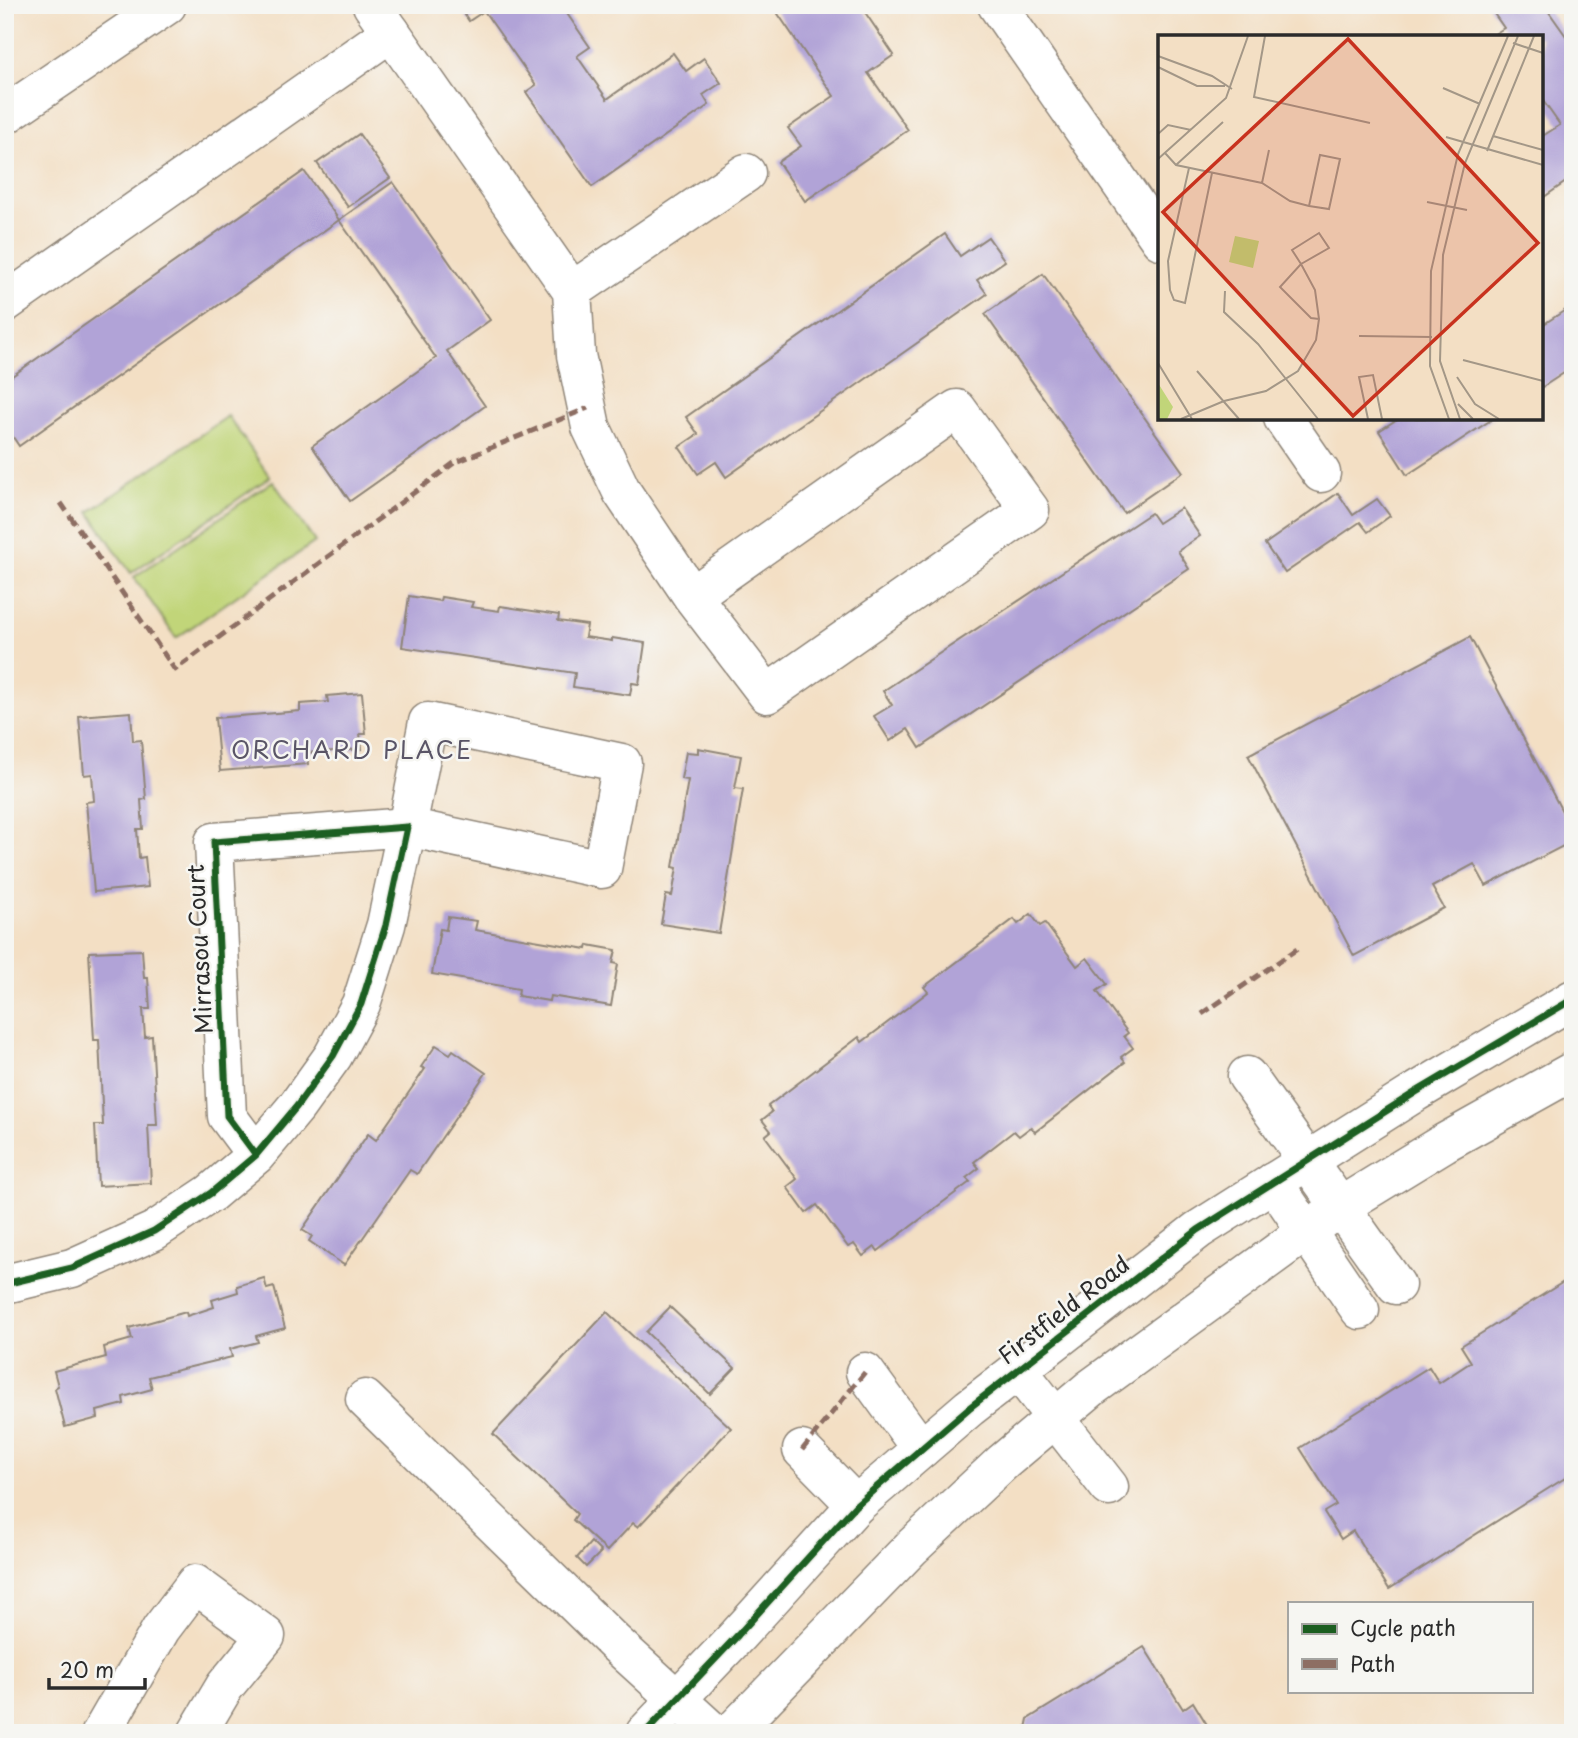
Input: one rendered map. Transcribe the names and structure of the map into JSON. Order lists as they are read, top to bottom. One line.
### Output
{"streets":{"street":["Mirrasou Court","Firstfield Road"]},"districts":["ORCHARD PLACE"],"legend":["Cycle path","Path"],"scale_bar":"20 m"}
